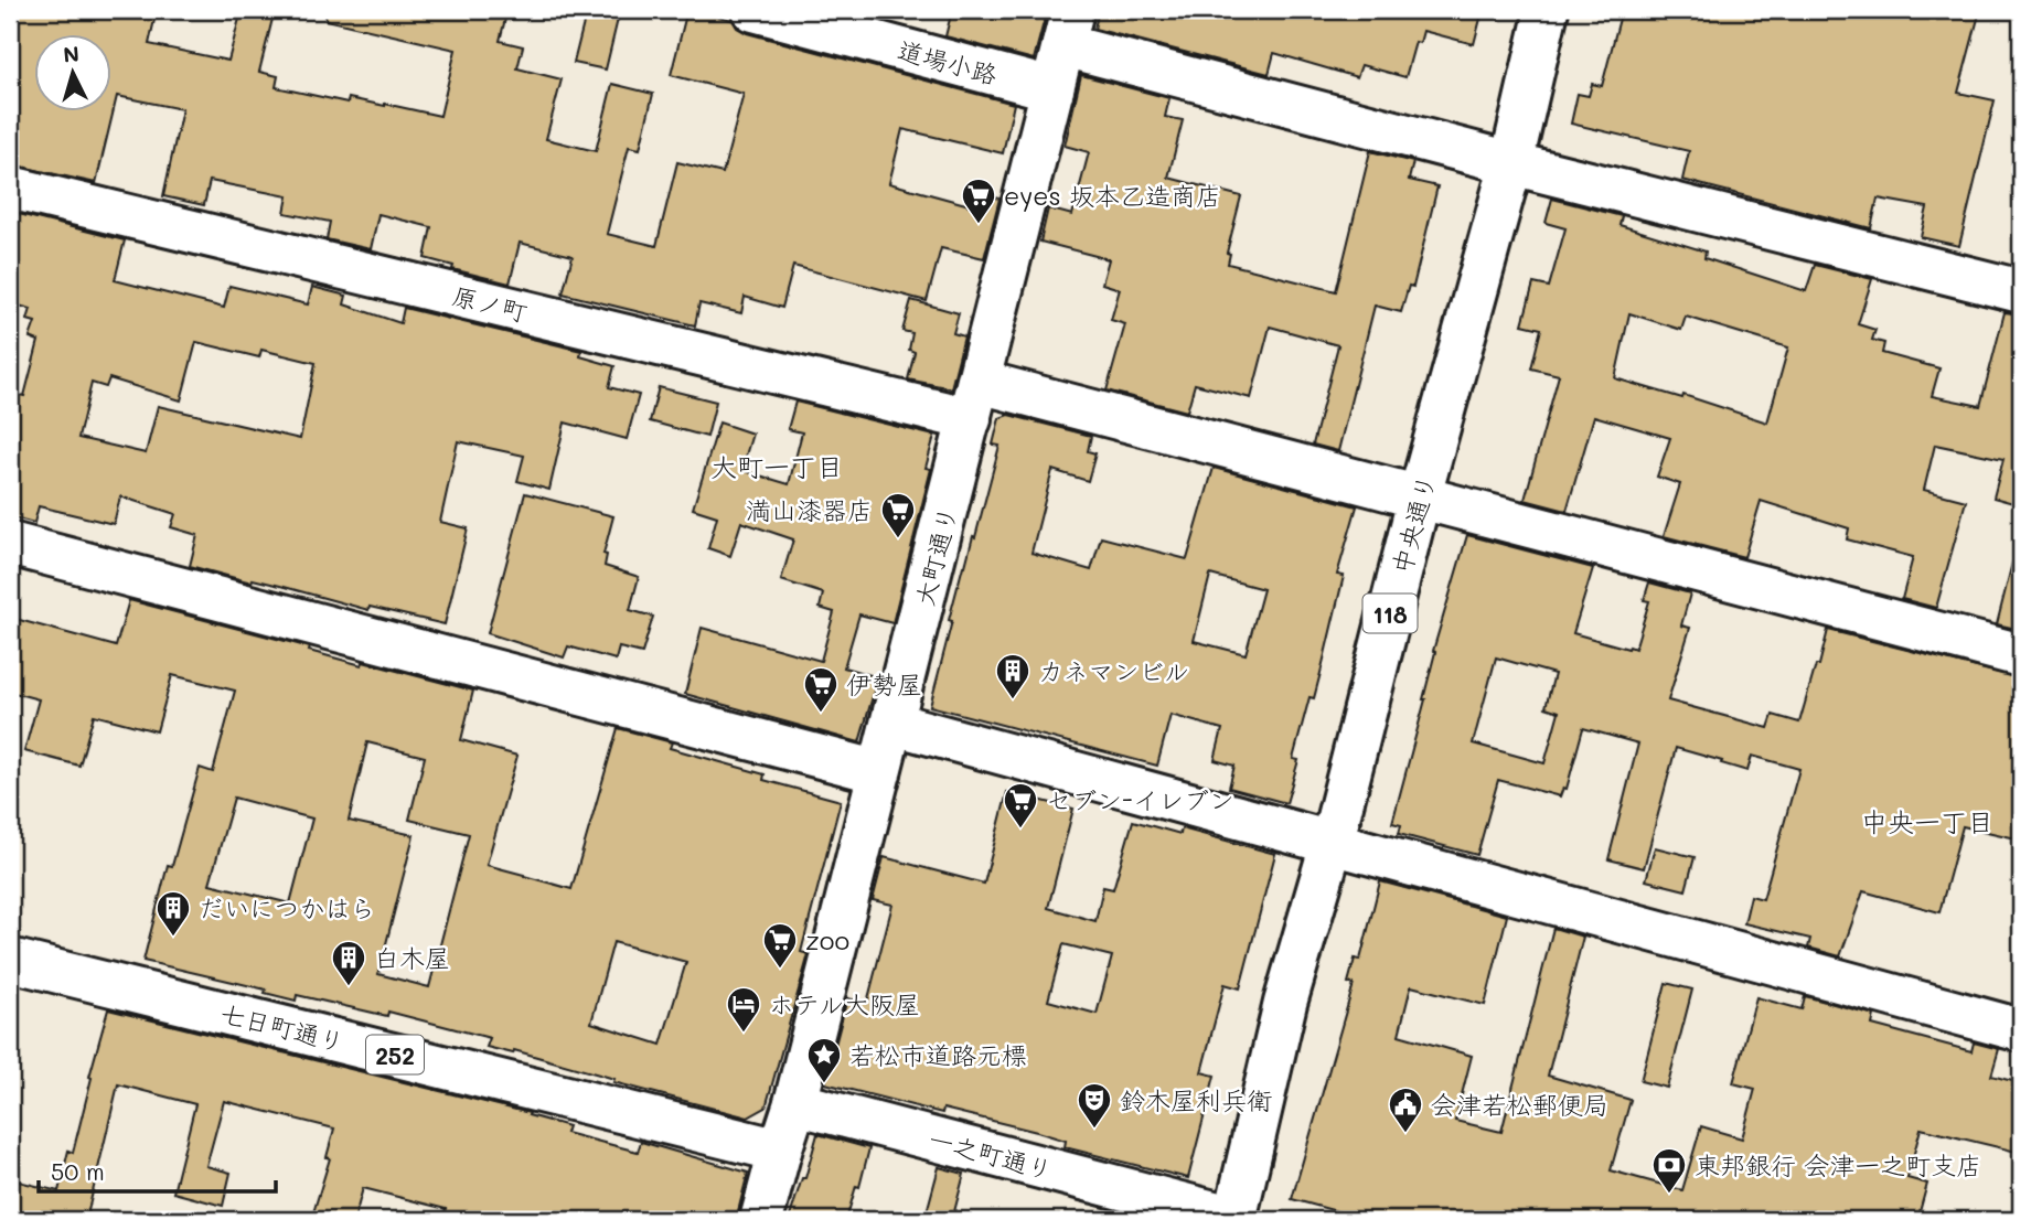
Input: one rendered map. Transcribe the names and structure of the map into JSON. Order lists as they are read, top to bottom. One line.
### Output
{"streets":{"main road":["道場小路","原ノ町","中央通り","大町通り","118","七日町通り","252","一之町通り"]},"crossings":[["道場小路","大町通り"],["原ノ町","中央通り"],["原ノ町","大町通り"],["中央通り","一之町通り"],["大町通り","一之町通り"]],"districts":["大町一丁目","中央一丁目"],"places":{"supermarket":["eyes 坂本乙造商店","満山漆器店","伊勢屋","セブン-イレブン","zoo"],"building":["カネマンビル","だいにつかはら","白木屋"],"hotel":["ホテル大阪屋"],"place":["若松市道路元標"],"theatre":["鈴木屋利兵衛"],"public building":["会津若松郵便局"],"bank":["東邦銀行 会津一之町支店"]},"scale_bar":"50 m","north":"top"}
